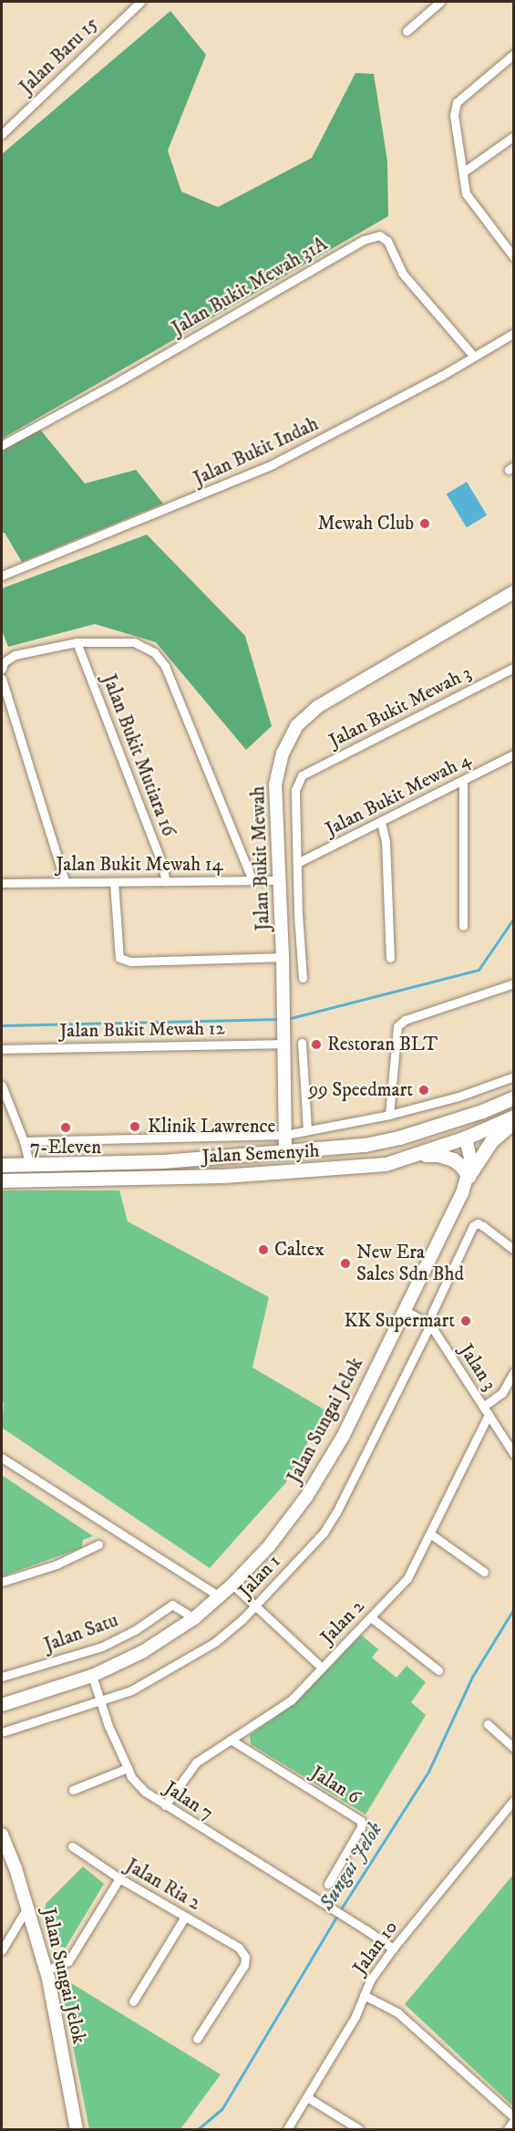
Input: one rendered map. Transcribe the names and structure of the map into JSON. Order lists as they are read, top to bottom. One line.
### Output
{"streets":{"main road":["Jalan Semenyih"],"street":["Jalan Baru 15","Jalan Bukit Mewah 31A","Jalan Bukit Indah","Jalan Bukit Mewah 3","Jalan Bukit Mutiara 16","Jalan Bukit Mewah 4","Jalan Bukit Mewah","Jalan Bukit Mewah 14","Jalan Bukit Mewah 12","Jalan 3","Jalan Sungai Jelok","Jalan 1","Jalan 2","Jalan Satu","Jalan 6","Jalan 7","Jalan Ria 2","Jalan 10"]},"crossings":[["Jalan Bukit Mewah 31A","Jalan Bukit Indah"],["Jalan Bukit Mewah 3","Jalan Bukit Mewah 4"],["Jalan Bukit Mutiara 16","Jalan Bukit Mewah 14"],["Jalan Bukit Mewah","Jalan Bukit Mewah 14"],["Jalan Bukit Mewah","Jalan Bukit Mewah 12"],["Jalan Bukit Mewah","Jalan Semenyih"],["Jalan Semenyih","Jalan Sungai Jelok"],["Jalan 3","Jalan Sungai Jelok"],["Jalan 3","Jalan 1"],["Jalan 3","Jalan 2"],["Jalan Sungai Jelok","Jalan Satu"],["Jalan Sungai Jelok","Jalan 7"],["Jalan 1","Jalan 7"],["Jalan 2","Jalan 6"],["Jalan 2","Jalan 7"],["Jalan 7","Jalan 10"]],"water":["Sungai Jelok"],"places":["Mewah Club","Restoran BLT","99 Speedmart","Klinik Lawrence","7-Eleven","Caltex","New Era Sales Sdn Bhd","KK Supermart"]}
